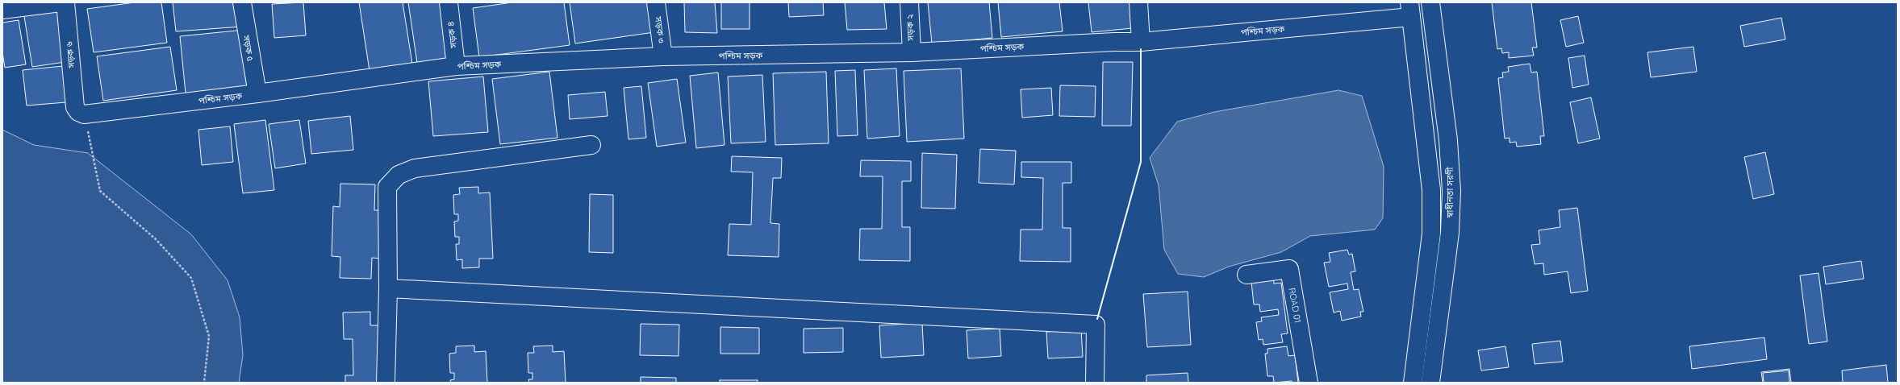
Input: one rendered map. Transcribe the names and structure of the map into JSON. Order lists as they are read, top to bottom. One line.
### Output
{"streets":{"street":["সড়ক ২","সড়ক ৩","পশ্চিম সড়ক","সড়ক ৪","সড়ক ৫","সড়ক ৬","স্বাধীনতা সরণী","ROAD 01"]},"crossings":[["সড়ক ২","পশ্চিম সড়ক"],["সড়ক ৩","পশ্চিম সড়ক"],["পশ্চিম সড়ক","সড়ক ৪"],["পশ্চিম সড়ক","সড়ক ৫"],["পশ্চিম সড়ক","সড়ক ৬"],["পশ্চিম সড়ক","স্বাধীনতা সরণী"]]}
